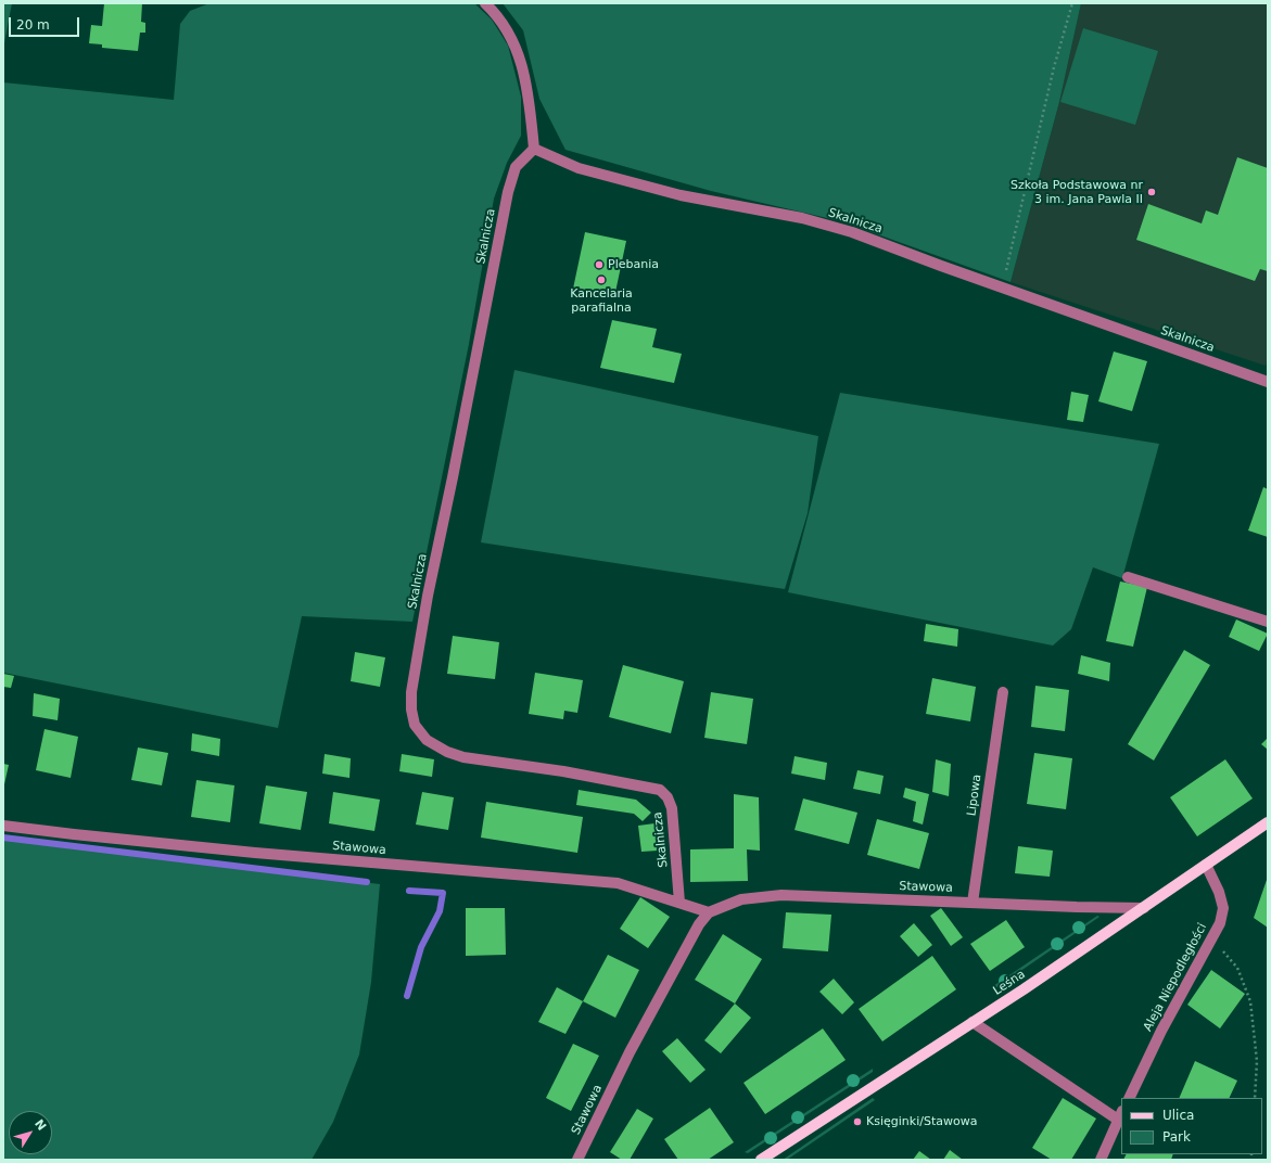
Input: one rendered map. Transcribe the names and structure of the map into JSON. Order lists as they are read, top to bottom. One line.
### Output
{"streets":{"main road":["Leśna"],"street":["Skalnicza","Lipowa","Stawowa","Aleja Niepodległości"]},"crossings":[["Skalnicza","Stawowa"],["Lipowa","Stawowa"],["Stawowa","Leśna"],["Aleja Niepodległości","Leśna"]],"places":["Szkoła Podstawowa nr 3 im. Jana Pawla II","Plebania","Kancelaria parafialna","Księginki/Stawowa"],"legend":["Ulica","Park"],"scale_bar":"20 m","north":"top right"}
